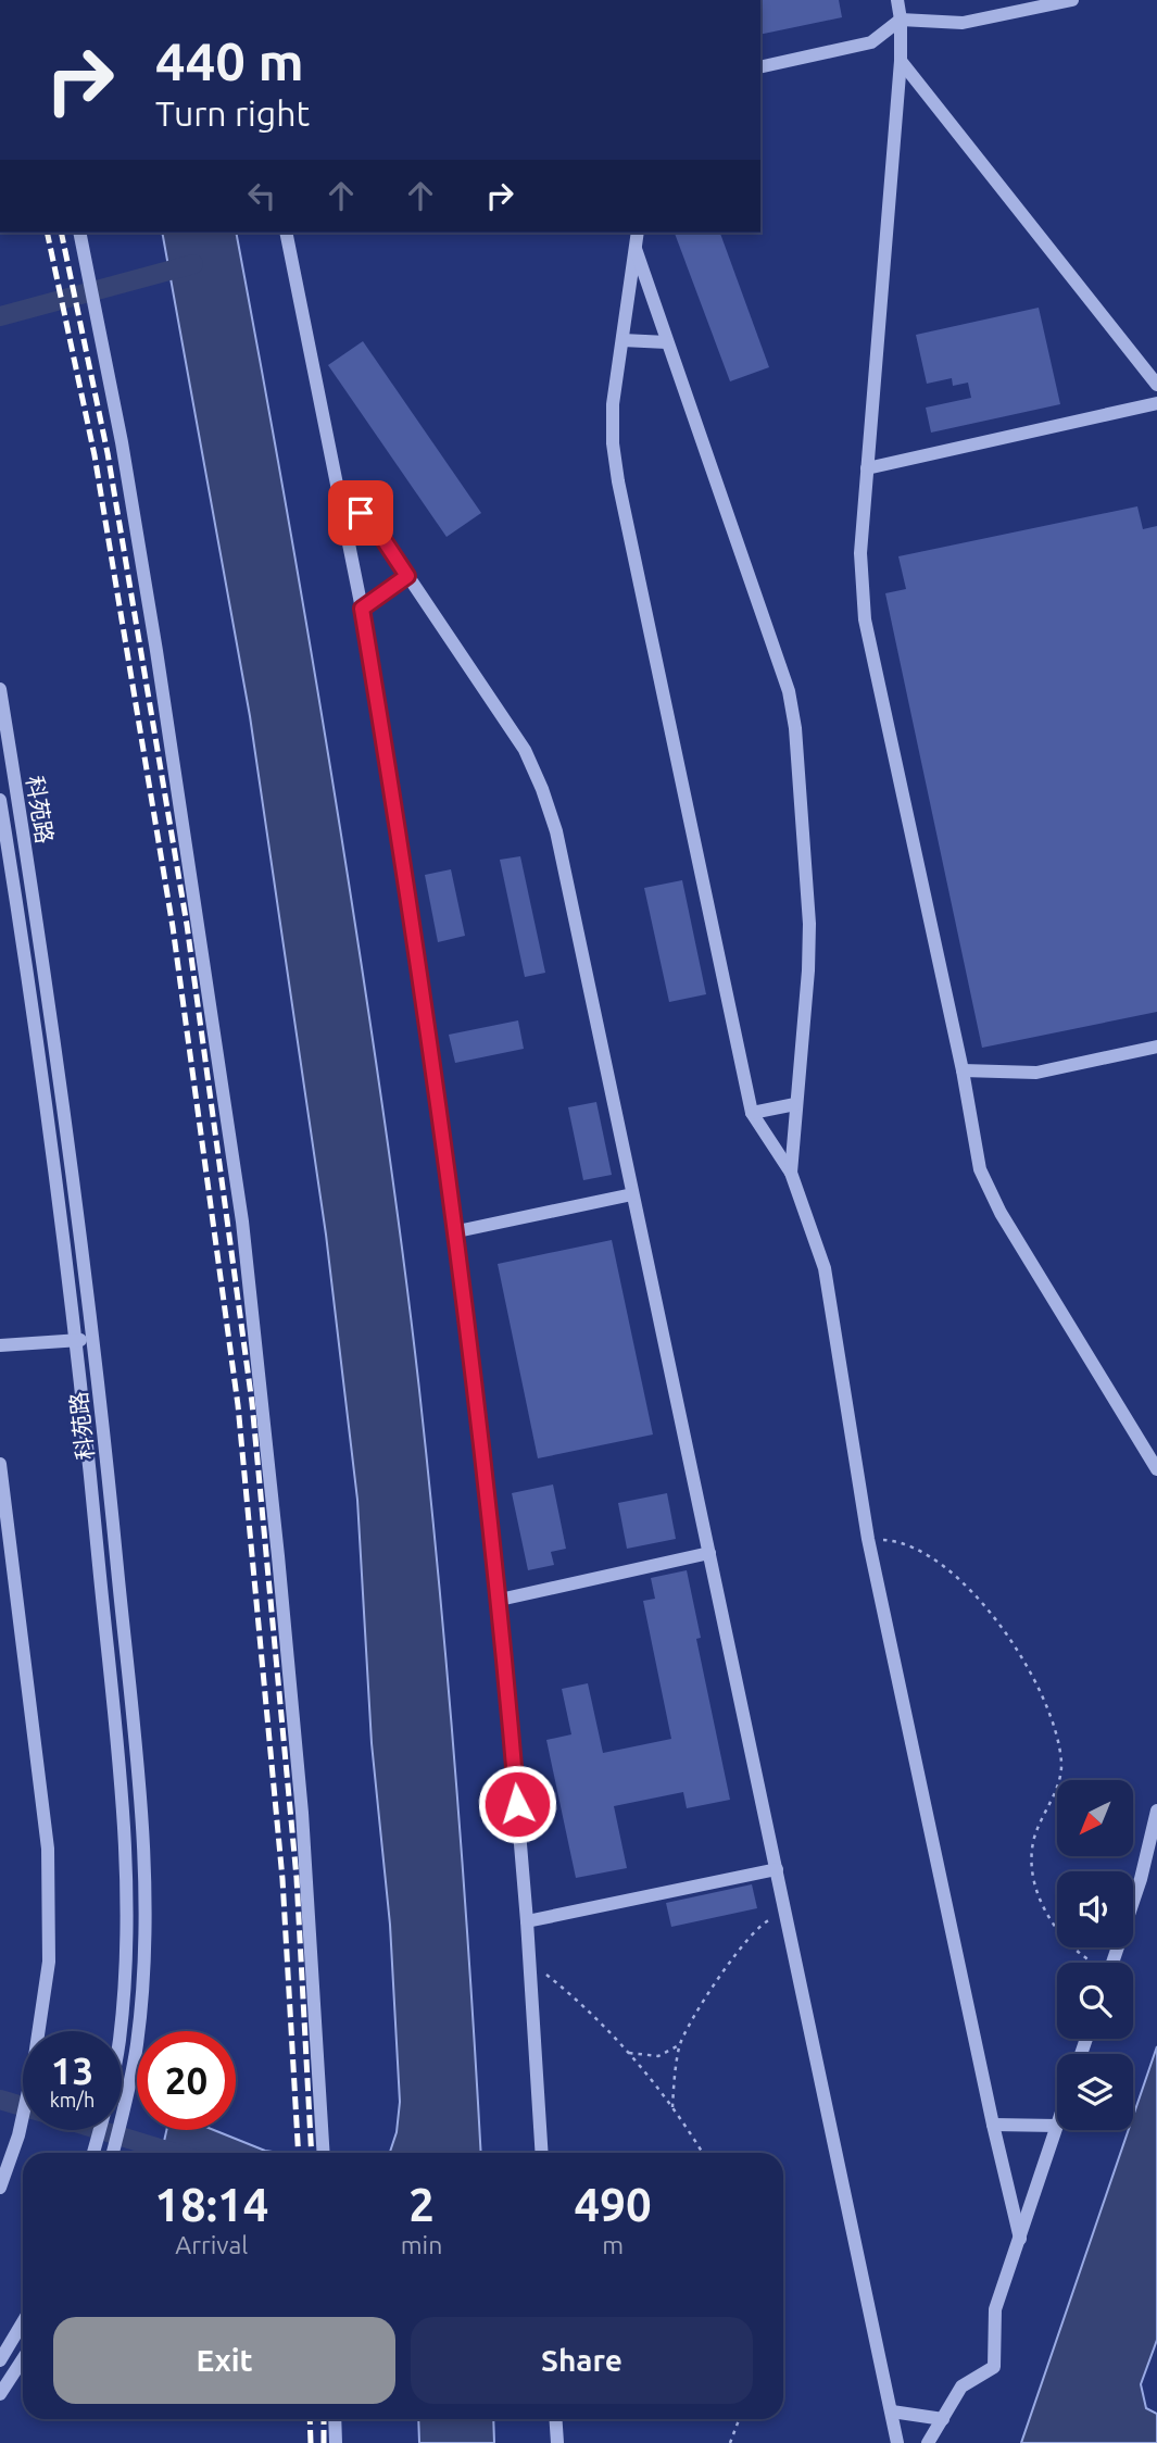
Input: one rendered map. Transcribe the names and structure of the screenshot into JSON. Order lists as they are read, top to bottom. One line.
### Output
{"streets":{"street":["科苑路"]},"north":"bottom left","page":{"turn":["440 m","Turn right"],"speed":"13 km/h","limit":"20","eta":["18:14","Arrival","2","min","490","m"],"buttons":["Exit","Share"]}}
